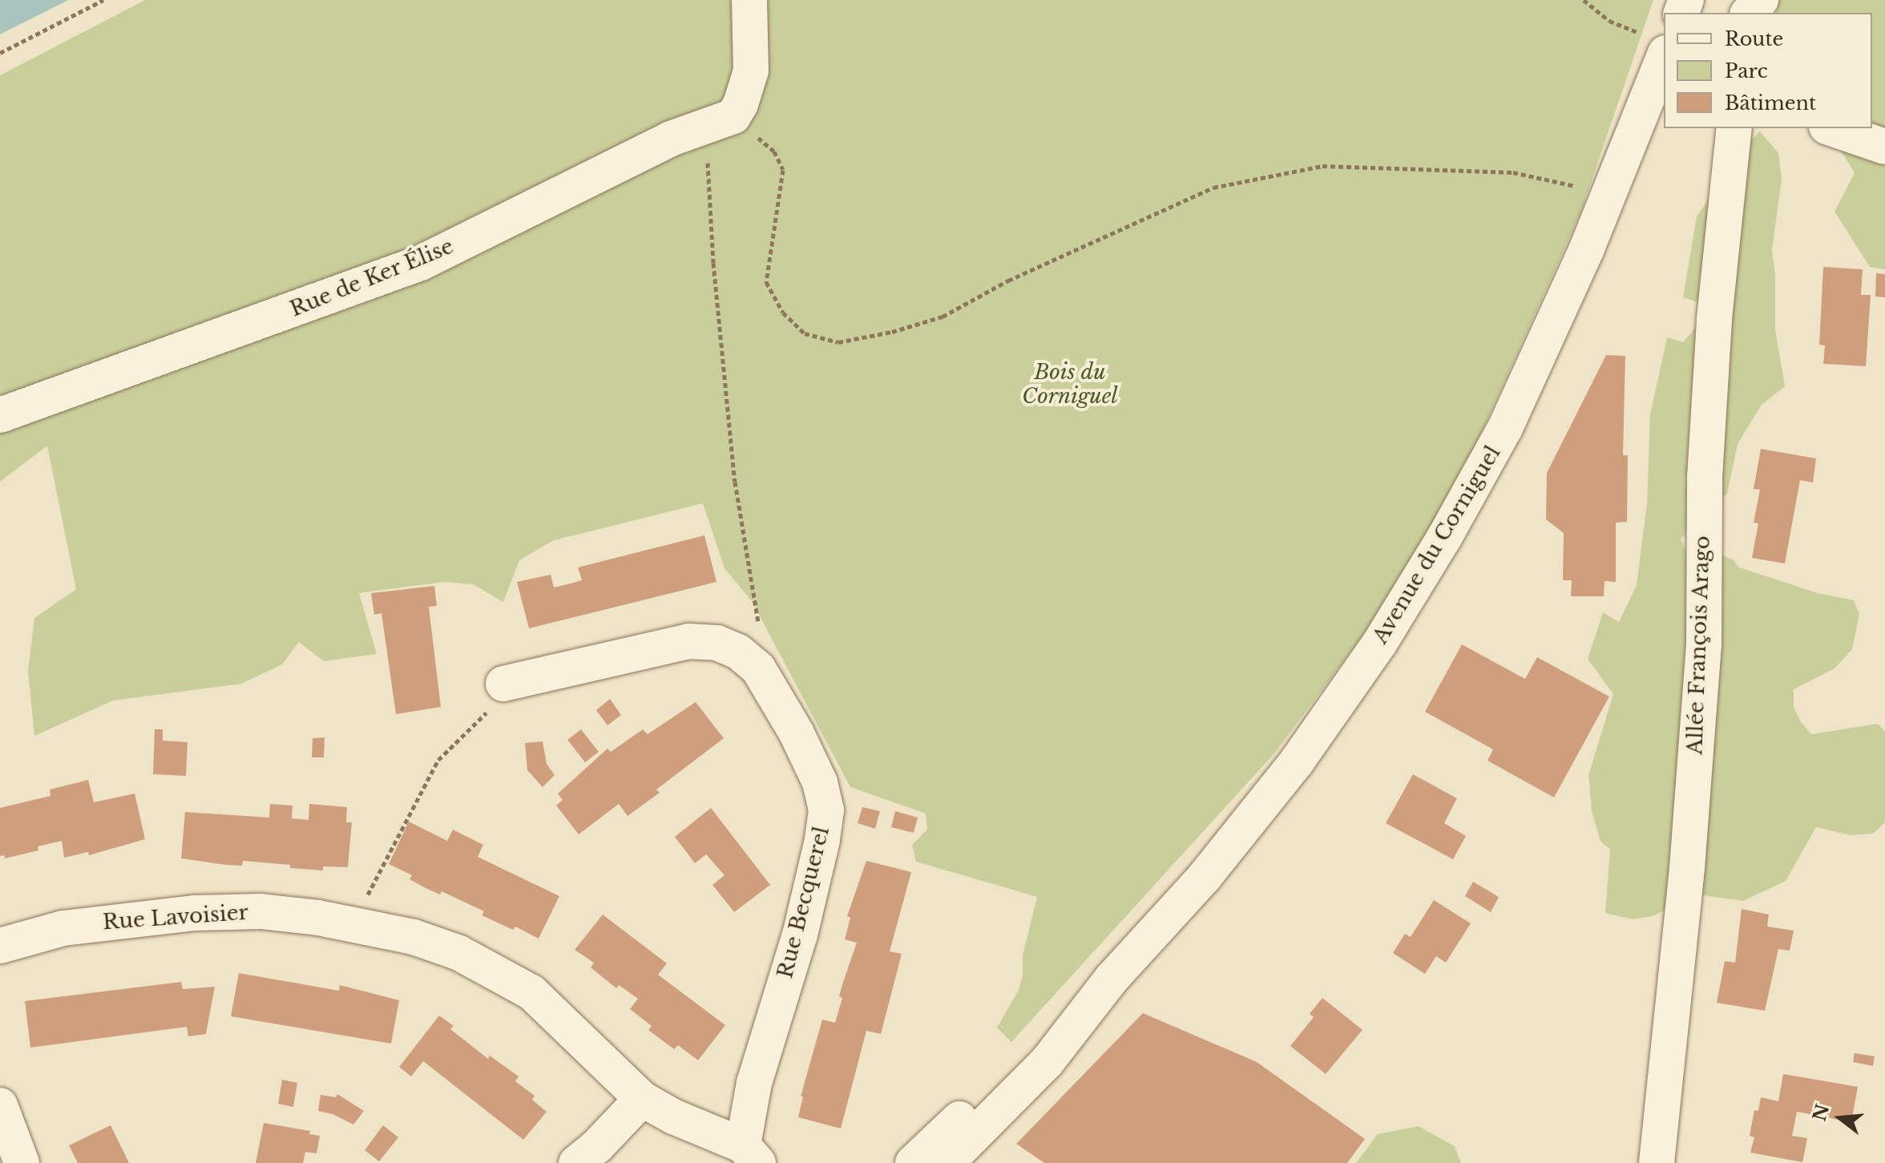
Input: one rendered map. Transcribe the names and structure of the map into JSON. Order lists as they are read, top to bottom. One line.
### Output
{"streets":{"street":["Rue de Ker Élise","Avenue du Corniguel","Allée François Arago","Rue Becquerel","Rue Lavoisier"]},"crossings":[["Rue Becquerel","Rue Lavoisier"]],"parks":["Bois du Corniguel"],"legend":["Route","Parc","Bâtiment"],"north":"left"}
